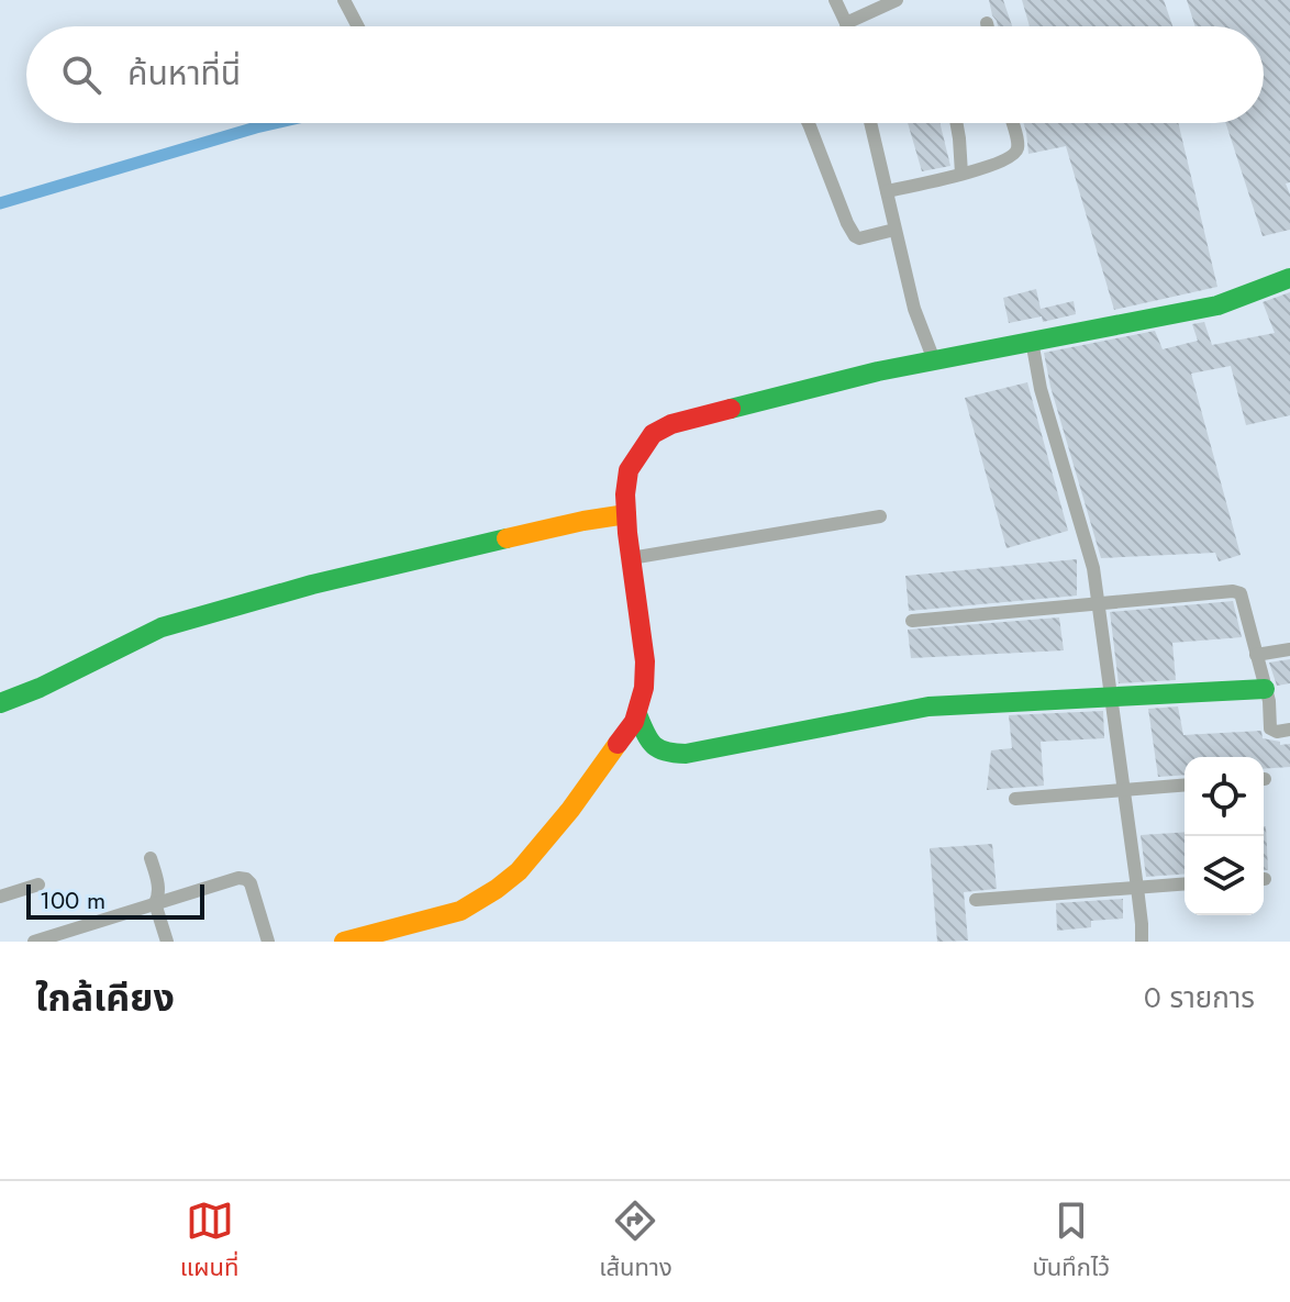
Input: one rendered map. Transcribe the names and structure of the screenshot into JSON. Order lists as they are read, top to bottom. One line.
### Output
{"scale_bar":"100 m","page":{"search":"ค้นหาที่นี่","scale":"100 m","heading":["ใกล้เคียง","0 รายการ"],"nav":["แผนที่","เส้นทาง","บันทึกไว้"]}}
